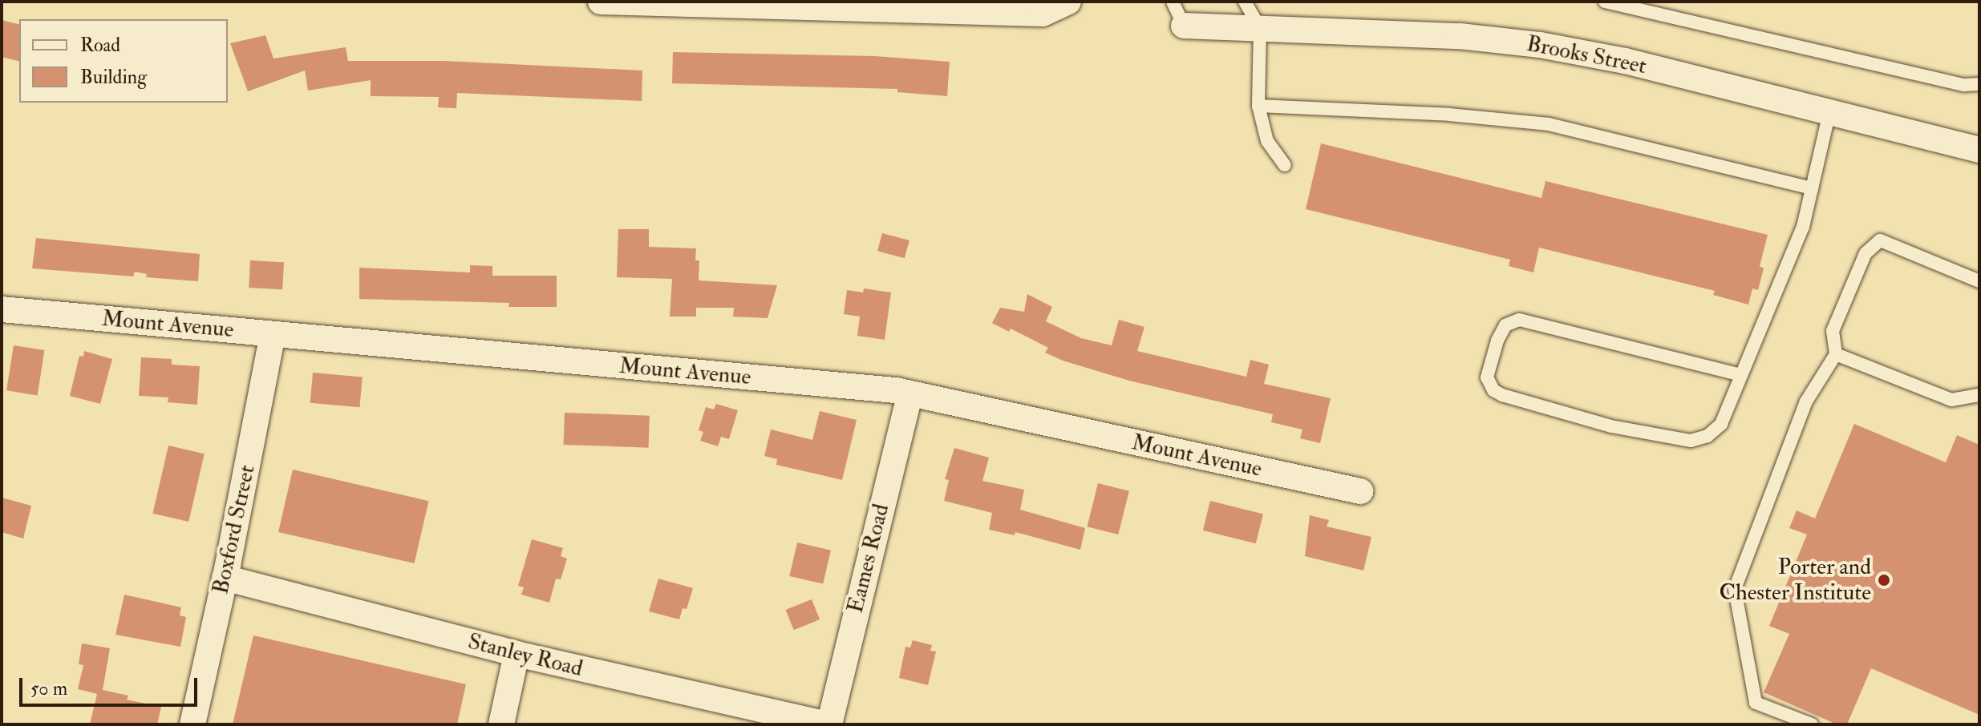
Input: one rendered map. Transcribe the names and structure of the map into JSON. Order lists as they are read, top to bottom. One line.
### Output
{"streets":{"street":["Brooks Street","Mount Avenue","Boxford Street","Eames Road","Stanley Road"]},"crossings":[["Mount Avenue","Boxford Street"],["Mount Avenue","Eames Road"],["Boxford Street","Stanley Road"],["Eames Road","Stanley Road"]],"places":["Porter and Chester Institute"],"legend":["Road","Building"],"scale_bar":"50 m"}
